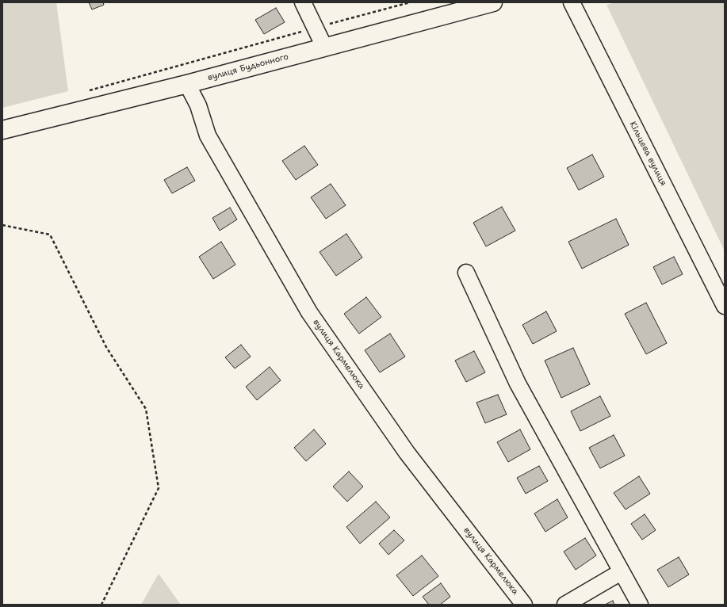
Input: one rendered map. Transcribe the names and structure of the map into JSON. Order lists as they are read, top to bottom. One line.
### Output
{"streets":{"main road":["вулиця Будьонного"],"street":["Кільцева вулиця","вулиця Кармелюка"]},"crossings":[["вулиця Будьонного","вулиця Кармелюка"]]}
